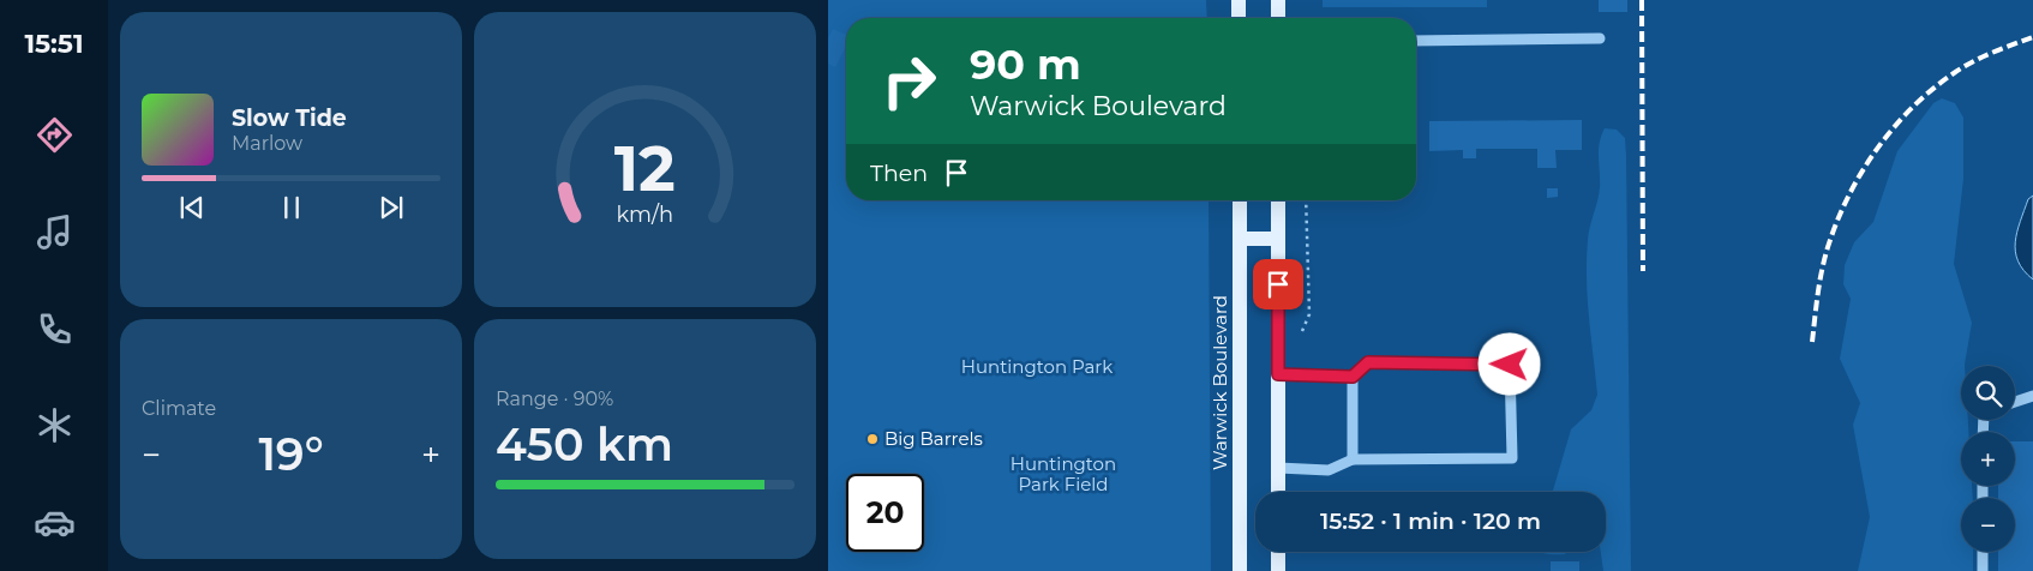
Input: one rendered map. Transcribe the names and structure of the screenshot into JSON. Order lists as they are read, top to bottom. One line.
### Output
{"streets":{"main road":["Warwick Boulevard"]},"parks":["Huntington Park","Huntington Park Field"],"places":["Big Barrels"],"page":{"tabs":"15:51","turn":["90 m","Warwick Boulevard"],"song":["Slow Tide","Marlow"],"then":"Then","tile":["Climate",["Range · 90%","450 km"]],"map_buttons":["+","−"],"heat":["−","19°","+"],"limit":"20","trip":"15:52 · 1 min · 120 m","gauge":["12","km/h"]}}
